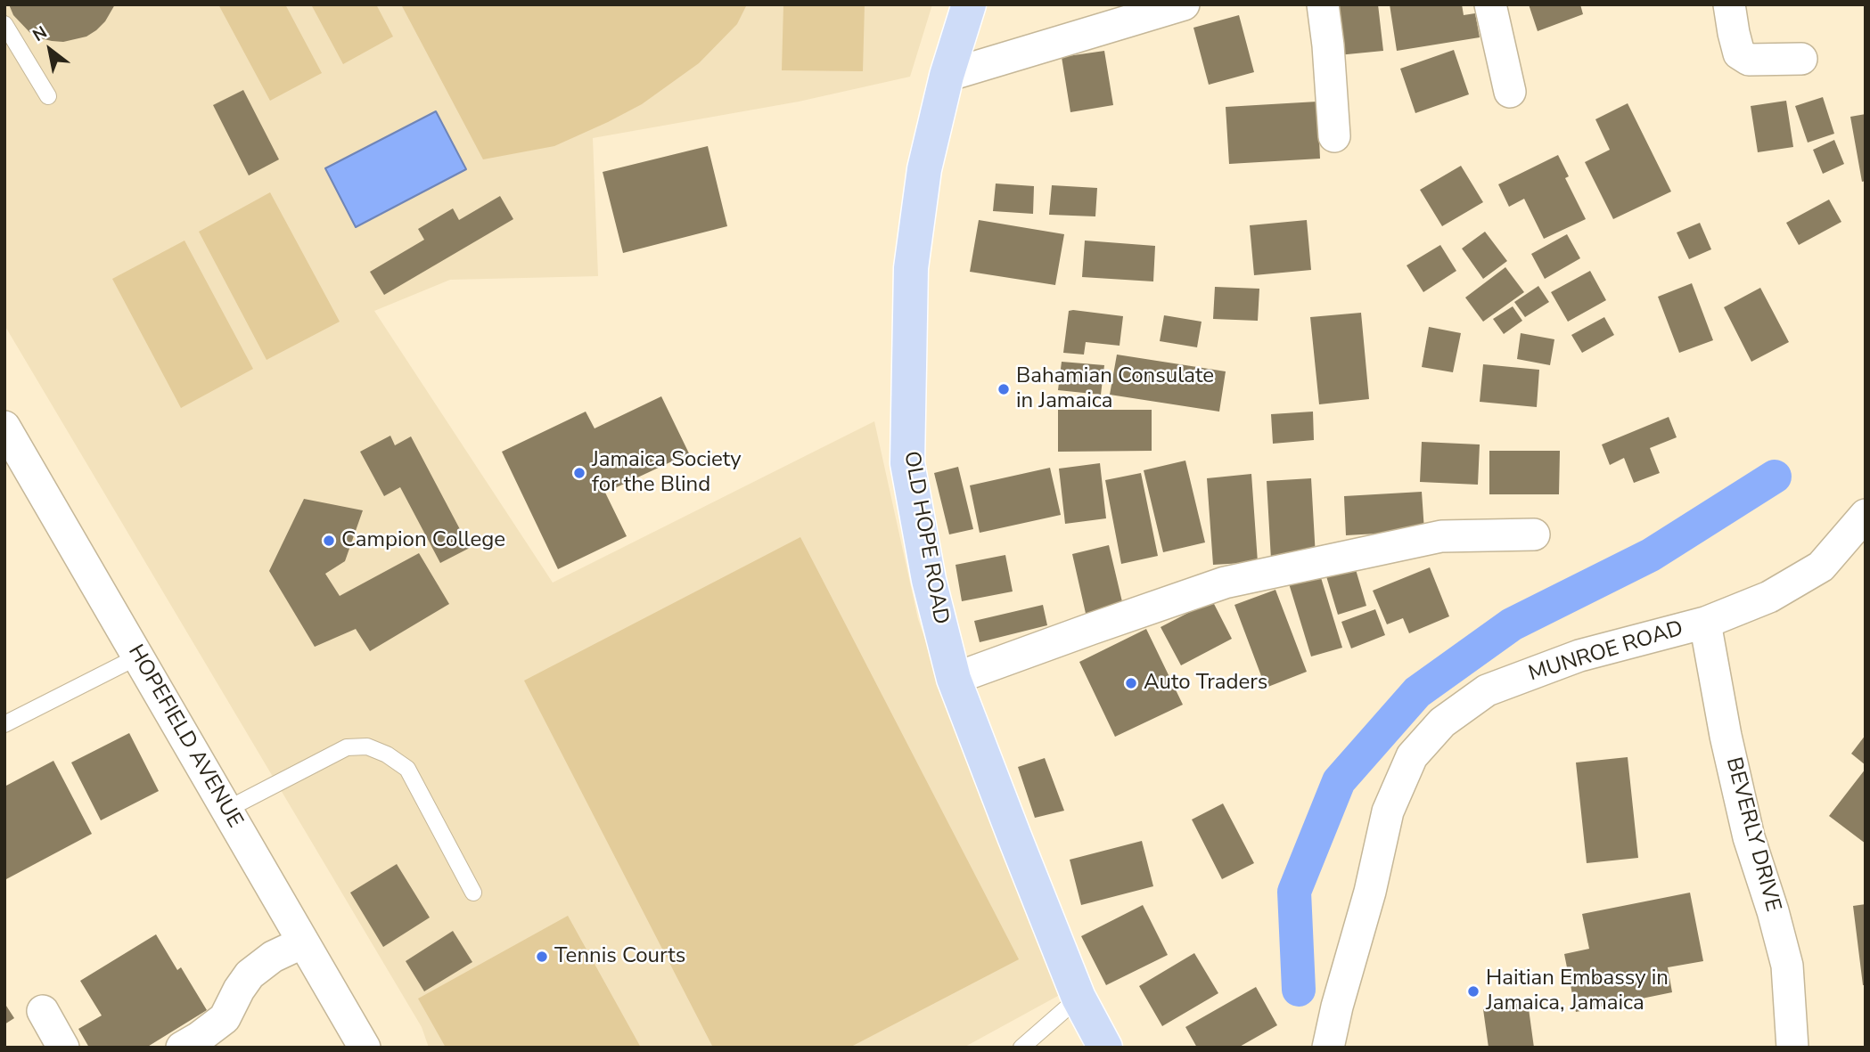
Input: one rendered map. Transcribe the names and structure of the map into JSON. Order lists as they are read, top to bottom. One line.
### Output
{"streets":{"main road":["OLD HOPE ROAD"],"street":["MUNROE ROAD","HOPEFIELD AVENUE","BEVERLY DRIVE"]},"crossings":[["MUNROE ROAD","BEVERLY DRIVE"]],"places":["Bahamian Consulate in Jamaica","Jamaica Society for the Blind","Campion College","Auto Traders","Tennis Courts","Haitian Embassy in Jamaica, Jamaica"],"north":"top left"}
